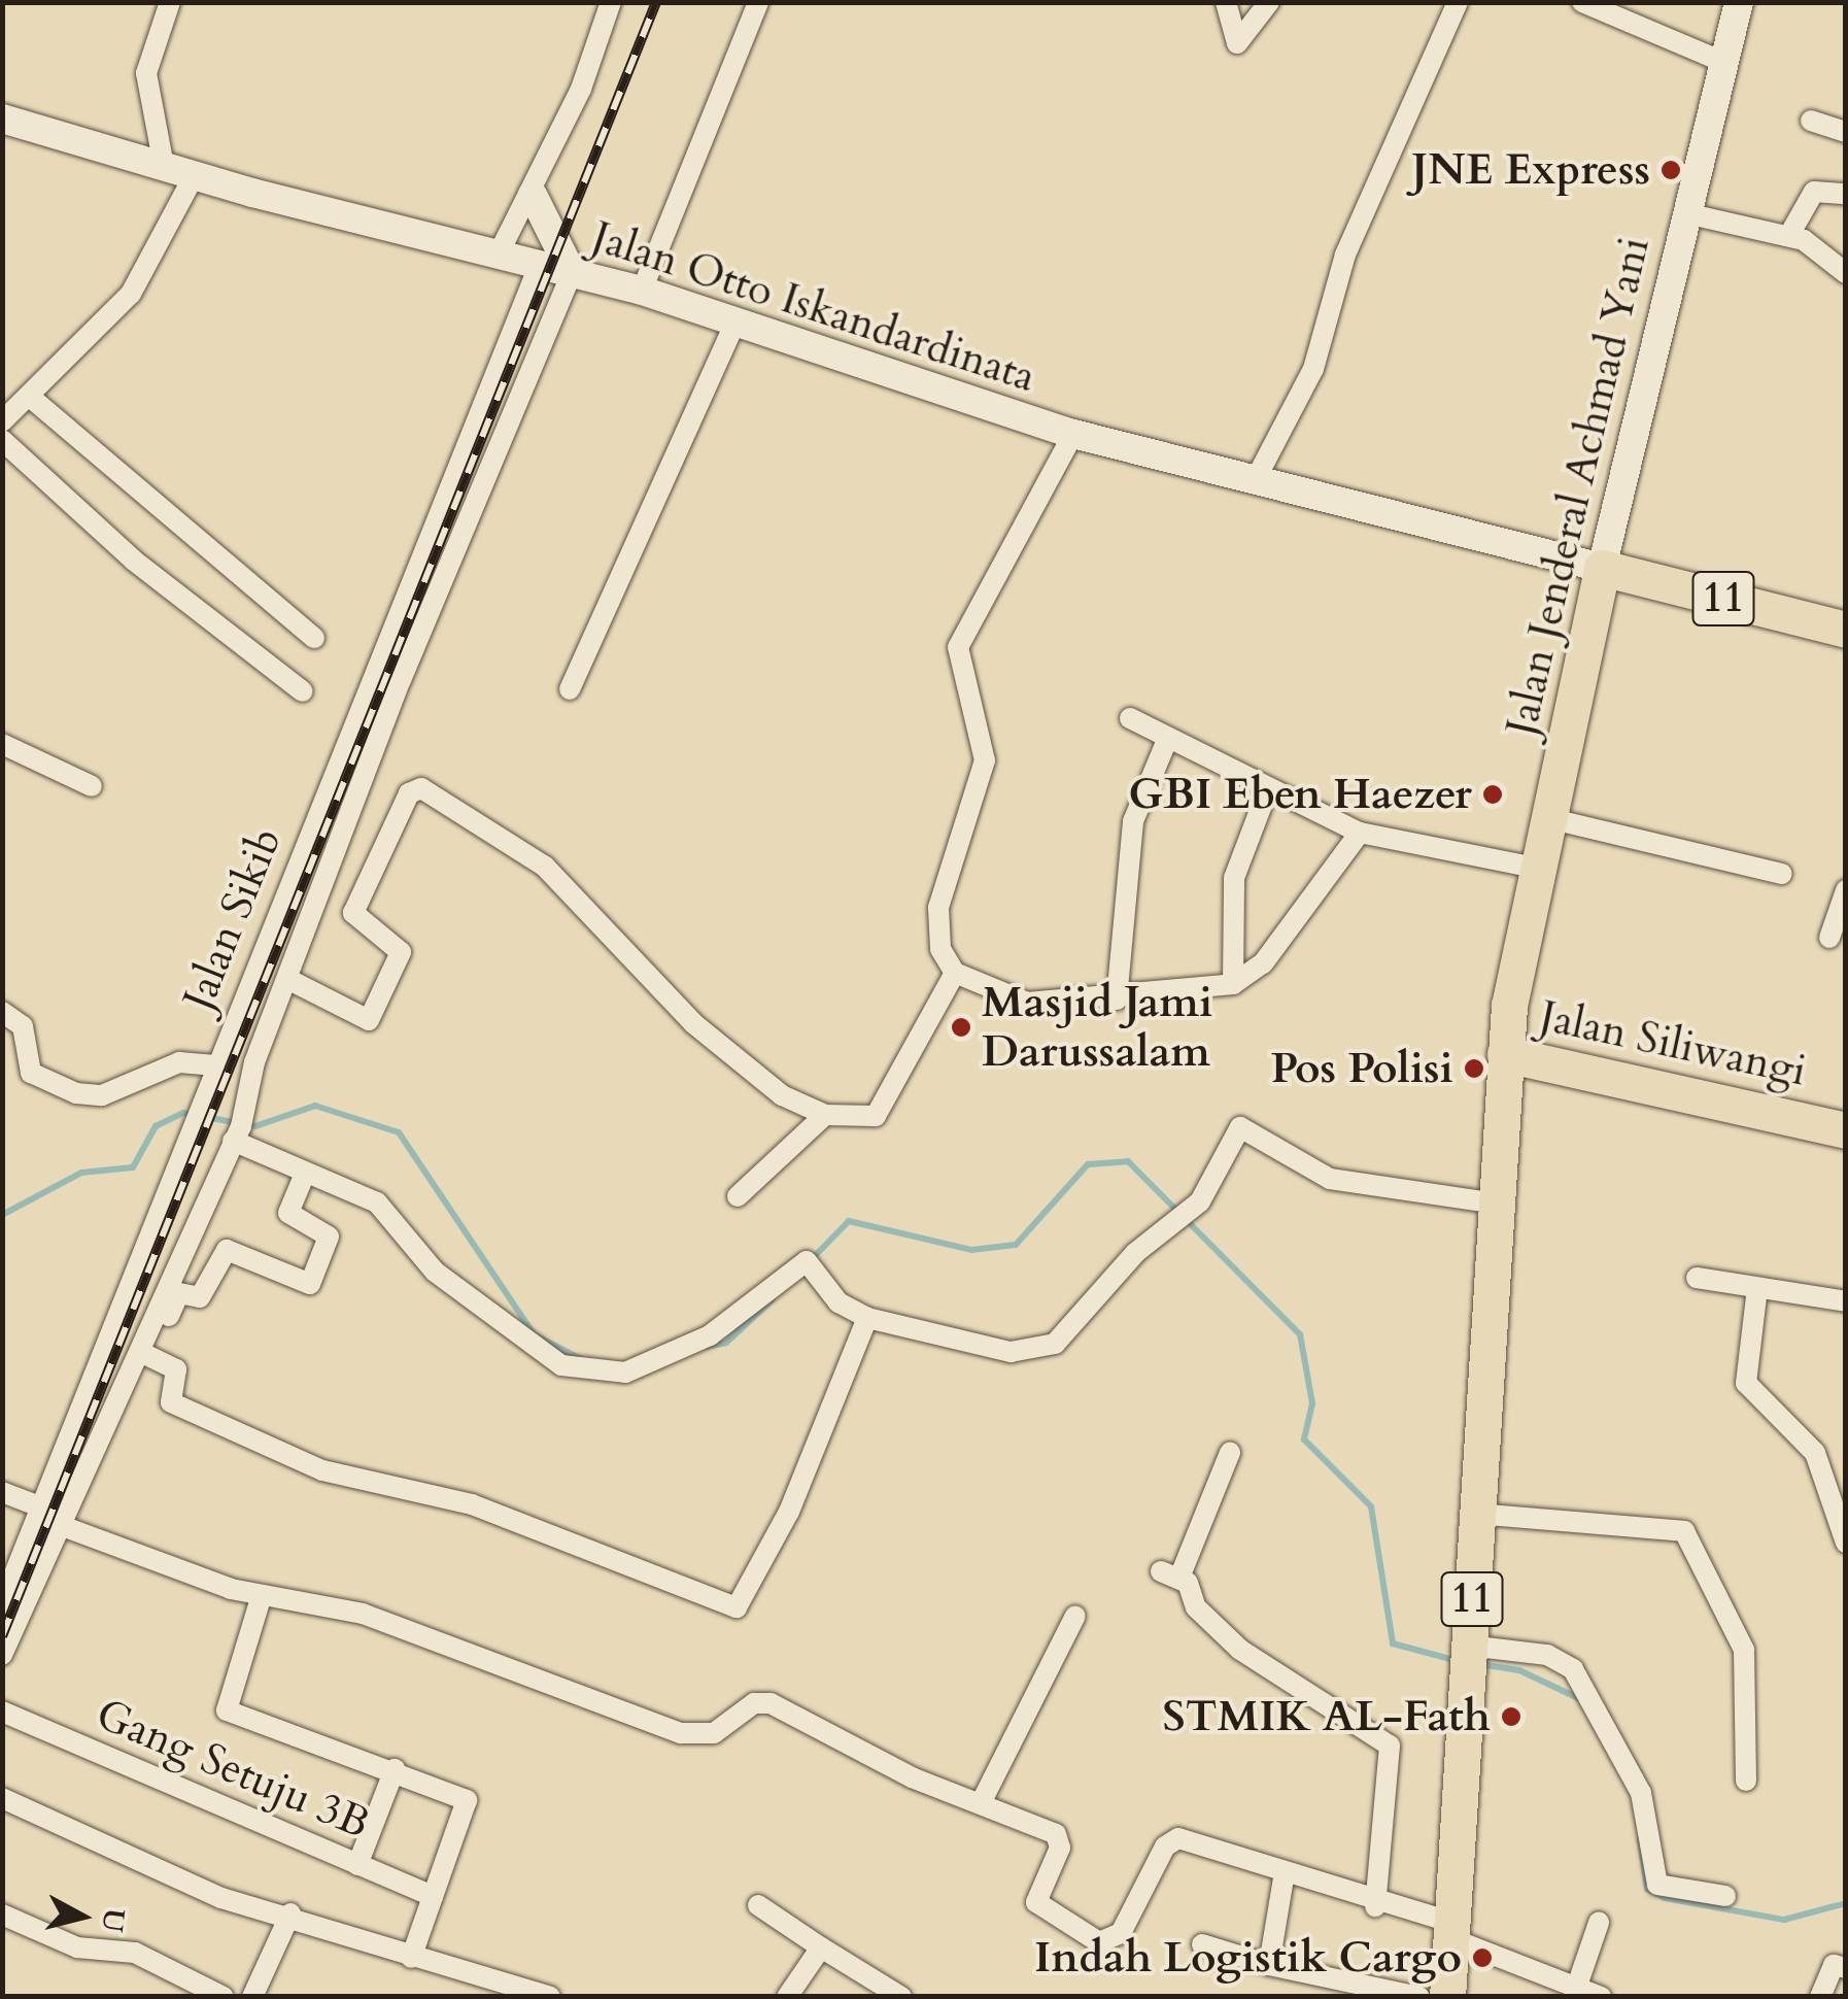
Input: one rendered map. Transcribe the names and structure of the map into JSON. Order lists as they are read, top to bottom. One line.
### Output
{"streets":{"highway":["Jalan Jenderal Achmad Yani","11","Jalan Siliwangi"],"main road":["Jalan Otto Iskandardinata"],"street":["Jalan Sikib","Gang Setuju 3B"]},"crossings":[["Jalan Otto Iskandardinata","Jalan Jenderal Achmad Yani"],["Jalan Otto Iskandardinata","11"],["Jalan Otto Iskandardinata","Jalan Sikib"],["Jalan Jenderal Achmad Yani","11"],["Jalan Jenderal Achmad Yani","Jalan Siliwangi"],["11","Jalan Siliwangi"]],"places":["JNE Express","GBI Eben Haezer","Masjid Jami Darussalam","Pos Polisi","STMIK AL-Fath","Indah Logistik Cargo"],"north":"right"}
